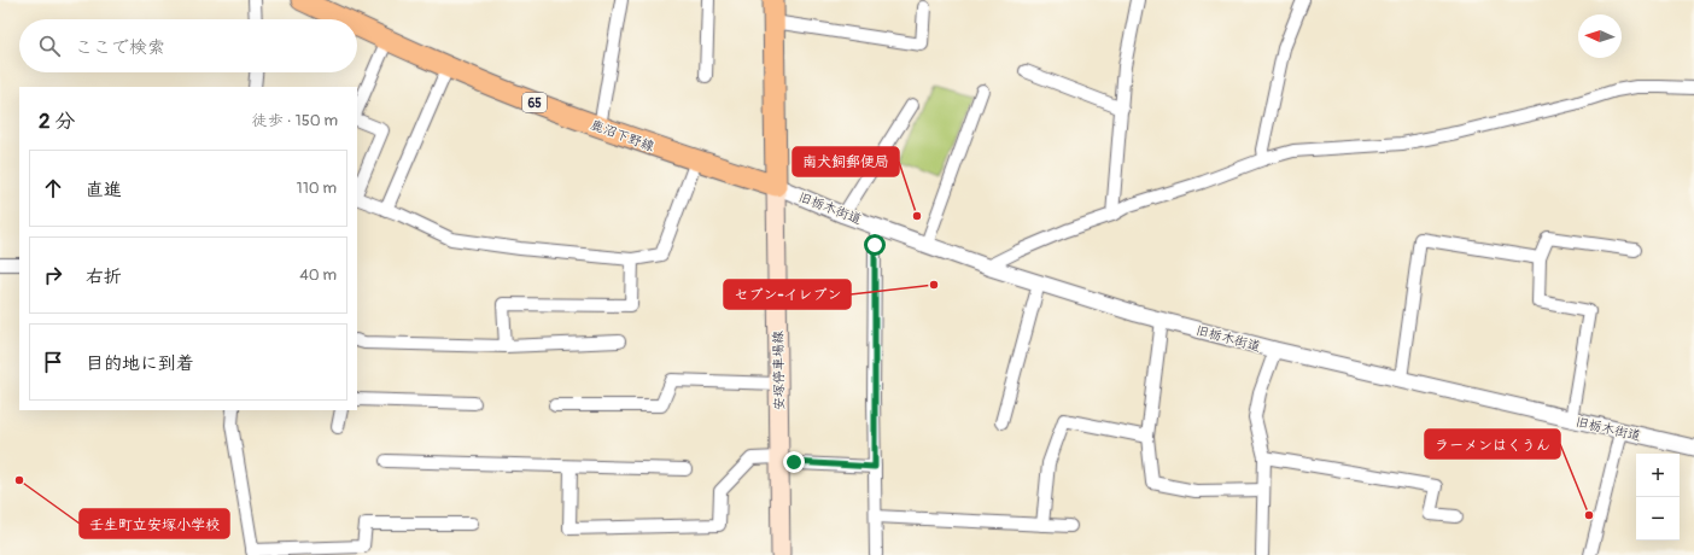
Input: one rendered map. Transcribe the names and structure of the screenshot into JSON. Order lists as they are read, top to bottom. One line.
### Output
{"streets":{"main road":["65","鹿沼下野線","安塚停車場線"],"street":["旧栃木街道"]},"crossings":[["鹿沼下野線","旧栃木街道"],["鹿沼下野線","安塚停車場線"],["旧栃木街道","安塚停車場線"]],"places":["南犬飼郵便局","セブン-イレブン","壬生町立安塚小学校","ラーメンはくうん"],"north":"left","page":{"search":"ここで検索","heading":["2 分","徒歩 · 150 m"],"list":[["直進","110 m"],["右折","40 m"],"目的地に到着"],"map_buttons":["+","−"]}}
